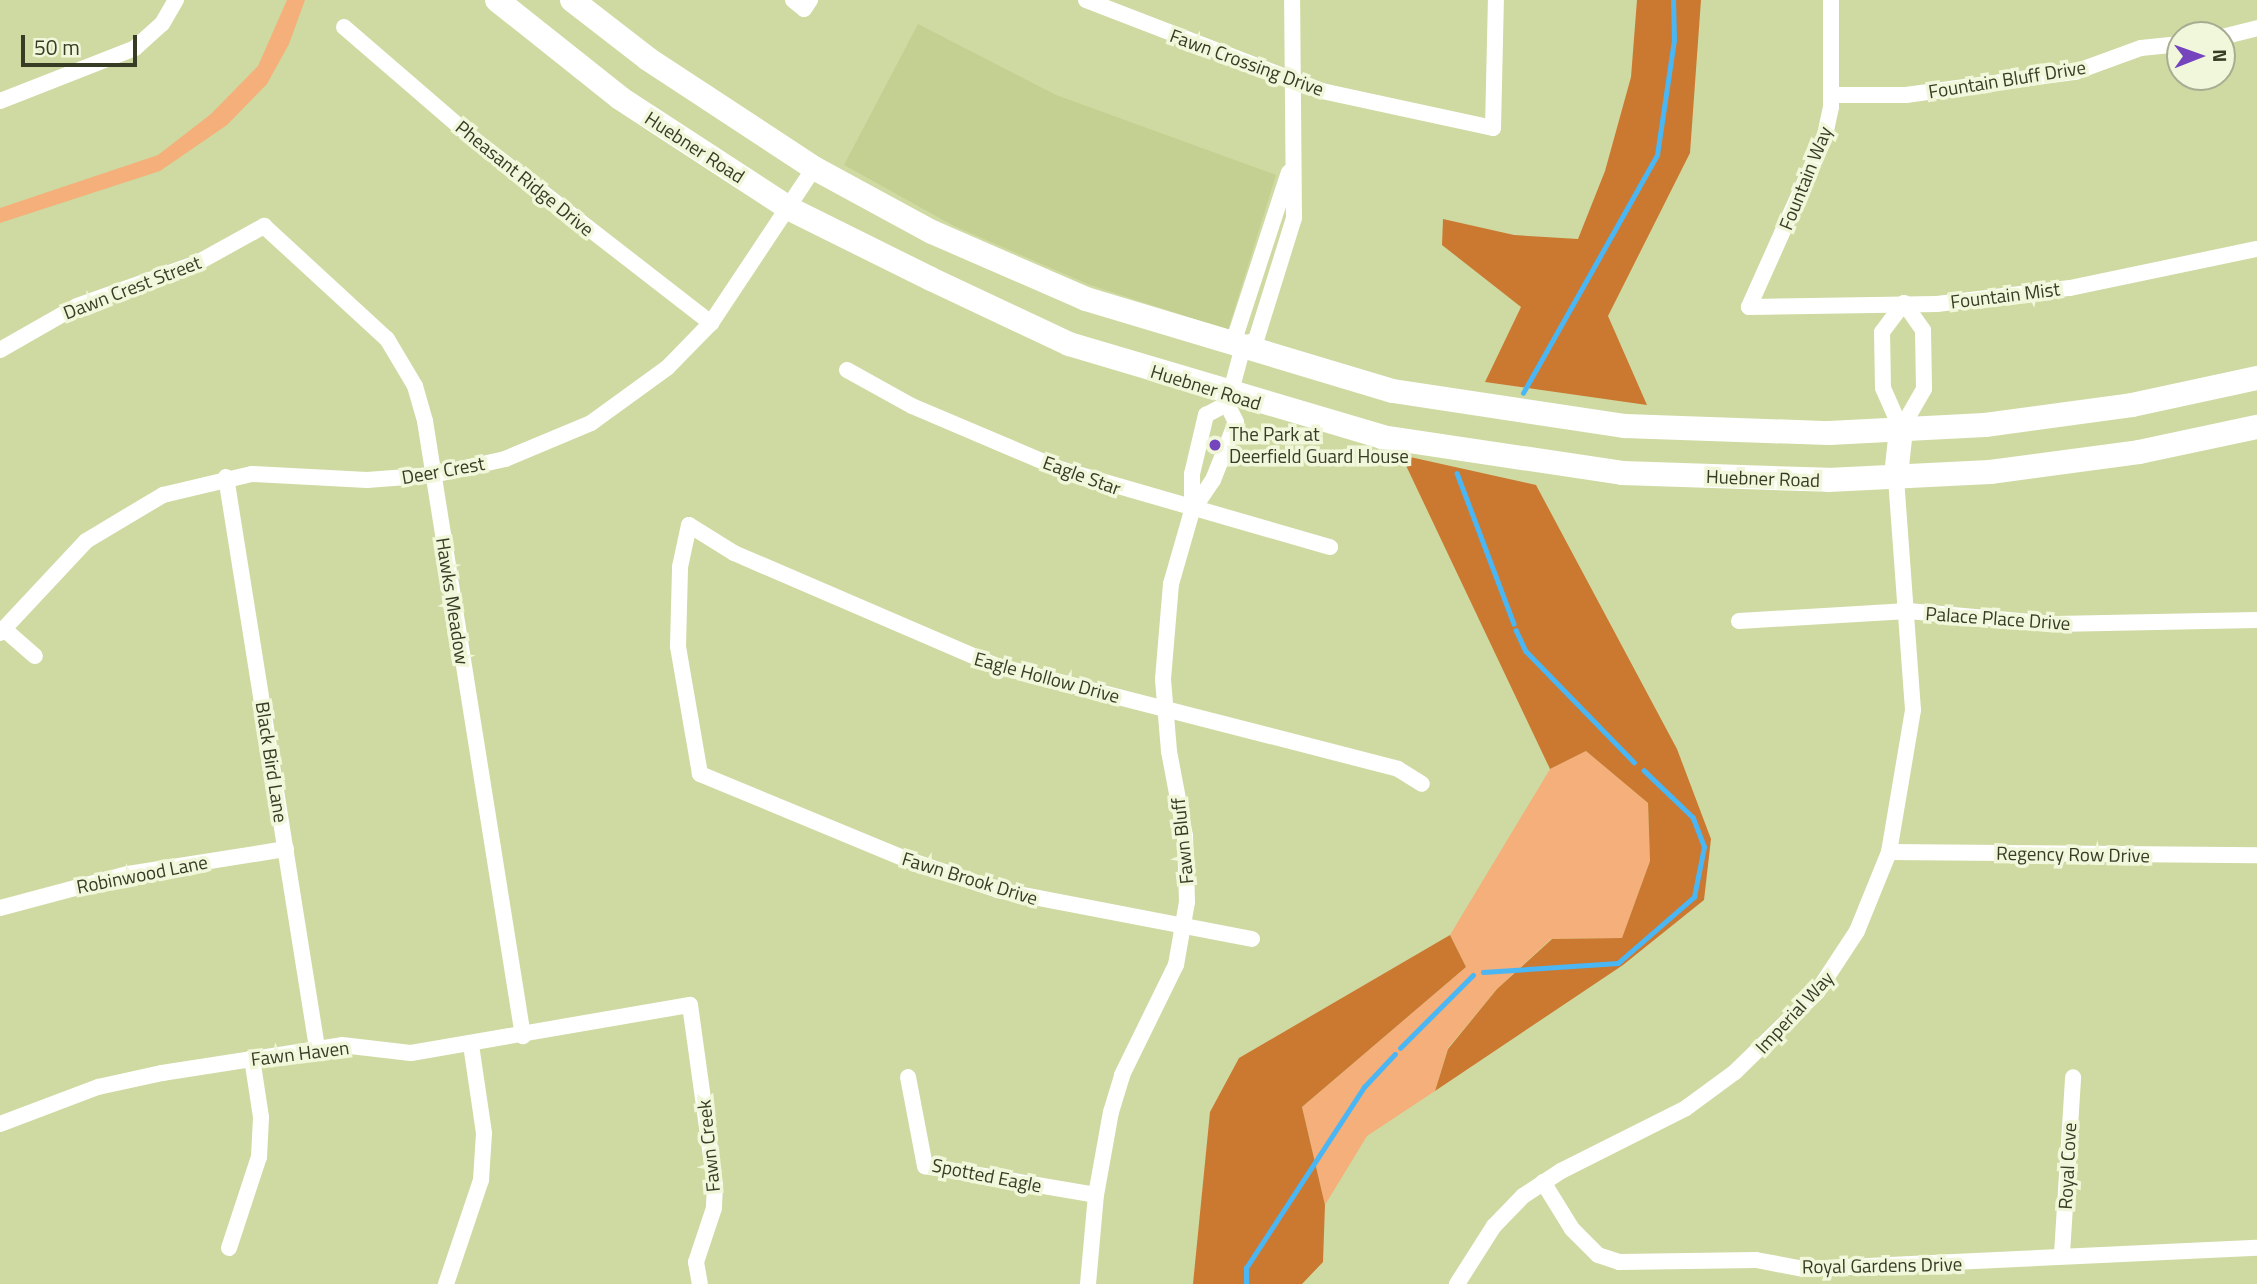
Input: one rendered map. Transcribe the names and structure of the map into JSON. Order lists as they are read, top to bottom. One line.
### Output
{"streets":{"main road":["Huebner Road"],"street":["Fawn Crossing Drive","Fountain Bluff Drive","Pheasant Ridge Drive","Fountain Way","Dawn Crest Street","Fountain Mist","Deer Crest","Eagle Star","Hawks Meadow","Palace Place Drive","Eagle Hollow Drive","Black Bird Lane","Fawn Bluff","Regency Row Drive","Robinwood Lane","Fawn Brook Drive","Imperial Way","Fawn Haven","Fawn Creek","Royal Cove","Spotted Eagle","Royal Gardens Drive"]},"crossings":[["Fountain Bluff Drive","Fountain Way"],["Huebner Road","Deer Crest"],["Huebner Road","Fawn Bluff"],["Huebner Road","Imperial Way"],["Pheasant Ridge Drive","Deer Crest"],["Fountain Way","Fountain Mist"],["Dawn Crest Street","Hawks Meadow"],["Deer Crest","Hawks Meadow"],["Deer Crest","Black Bird Lane"],["Eagle Star","Fawn Bluff"],["Hawks Meadow","Fawn Haven"],["Palace Place Drive","Imperial Way"],["Eagle Hollow Drive","Fawn Bluff"],["Eagle Hollow Drive","Fawn Brook Drive"],["Black Bird Lane","Robinwood Lane"],["Black Bird Lane","Fawn Haven"],["Fawn Bluff","Fawn Brook Drive"],["Fawn Bluff","Spotted Eagle"],["Regency Row Drive","Imperial Way"],["Imperial Way","Royal Gardens Drive"],["Fawn Haven","Fawn Creek"],["Royal Cove","Royal Gardens Drive"]],"places":["The Park at Deerfield Guard House"],"scale_bar":"50 m","north":"right"}
